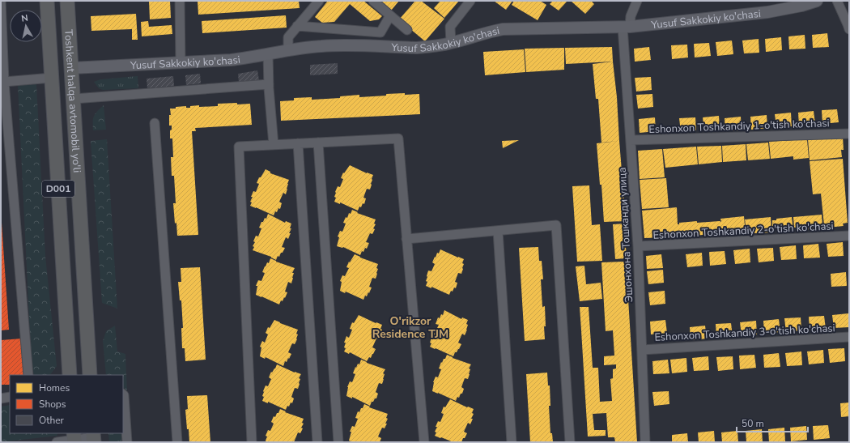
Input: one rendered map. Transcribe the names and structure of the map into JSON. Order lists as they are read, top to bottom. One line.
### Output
{"streets":{"highway":["Toshkent halqa avtomobil yo'li","D001"],"main road":["Yusuf Sakkokiy ko'chasi"],"street":["Eshonxon Toshkandiy 1-o'tish ko'chasi","Eshonxon Toshkandiy 2-o'tish ko'chasi","Эшонхона Тошканди улица","Eshonxon Toshkandiy 3-o'tish ko'chasi"]},"crossings":[["Yusuf Sakkokiy ko'chasi","Toshkent halqa avtomobil yo'li"],["Yusuf Sakkokiy ko'chasi","Эшонхона Тошканди улица"],["Eshonxon Toshkandiy 1-o'tish ko'chasi","Эшонхона Тошканди улица"],["Eshonxon Toshkandiy 2-o'tish ko'chasi","Эшонхона Тошканди улица"],["Эшонхона Тошканди улица","Eshonxon Toshkandiy 3-o'tish ko'chasi"]],"districts":["O'rikzor Residence TJM"],"legend":["Homes","Shops","Other"],"scale_bar":"50 m","north":"top"}
